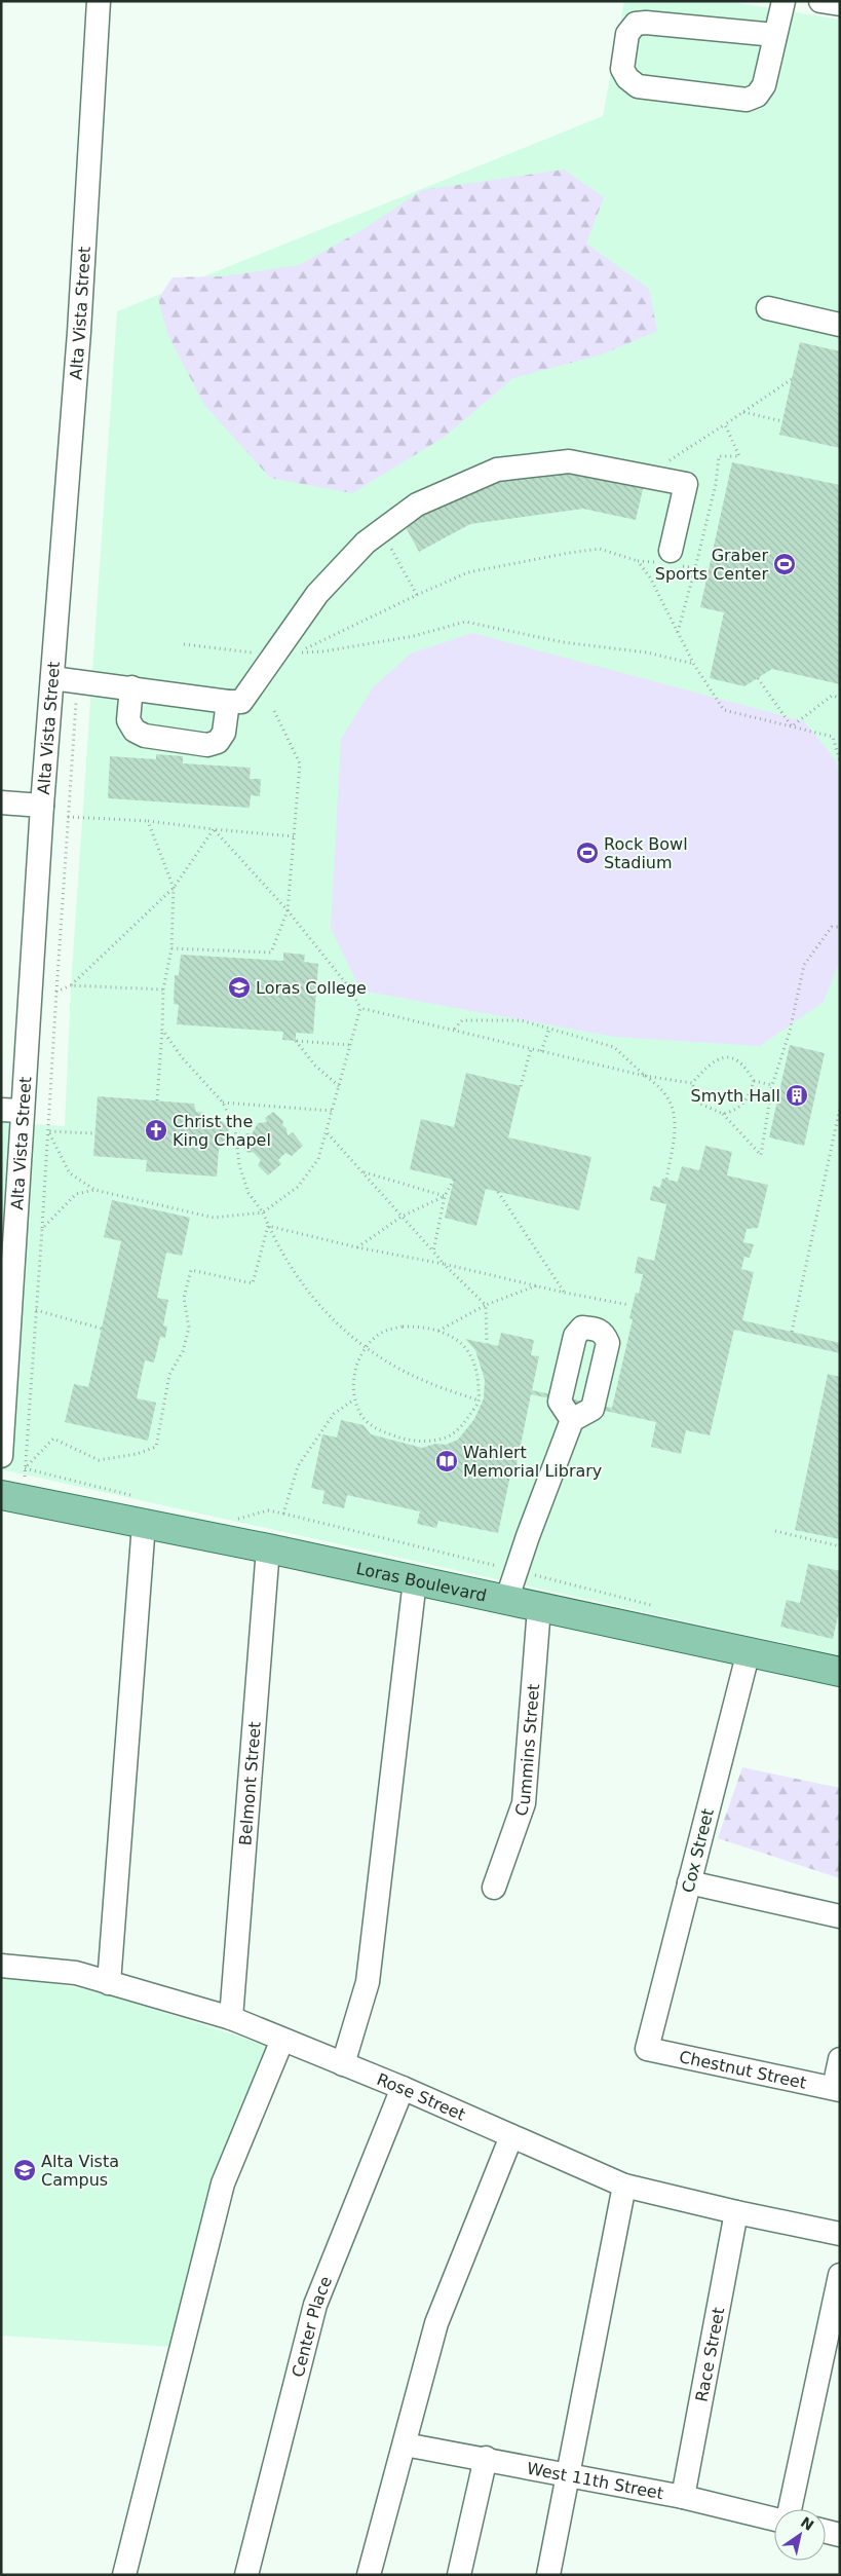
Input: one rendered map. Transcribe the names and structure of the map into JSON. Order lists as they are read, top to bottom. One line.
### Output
{"streets":{"main road":["Loras Boulevard"],"street":["Alta Vista Street","Cummins Street","Belmont Street","Cox Street","Chestnut Street","Rose Street","Center Place","Race Street","West 11th Street"]},"crossings":[["Loras Boulevard","Cummins Street"],["Loras Boulevard","Belmont Street"],["Loras Boulevard","Cox Street"],["Belmont Street","Rose Street"],["Cox Street","Chestnut Street"],["Rose Street","Center Place"],["Rose Street","Race Street"],["Race Street","West 11th Street"]],"places":{"sports":["Graber Sports Center","Rock Bowl Stadium"],"school or university":["Loras College","Alta Vista Campus"],"building":["Smyth Hall"],"church":["Christ the King Chapel"],"library":["Wahlert Memorial Library"]},"north":"top right"}
